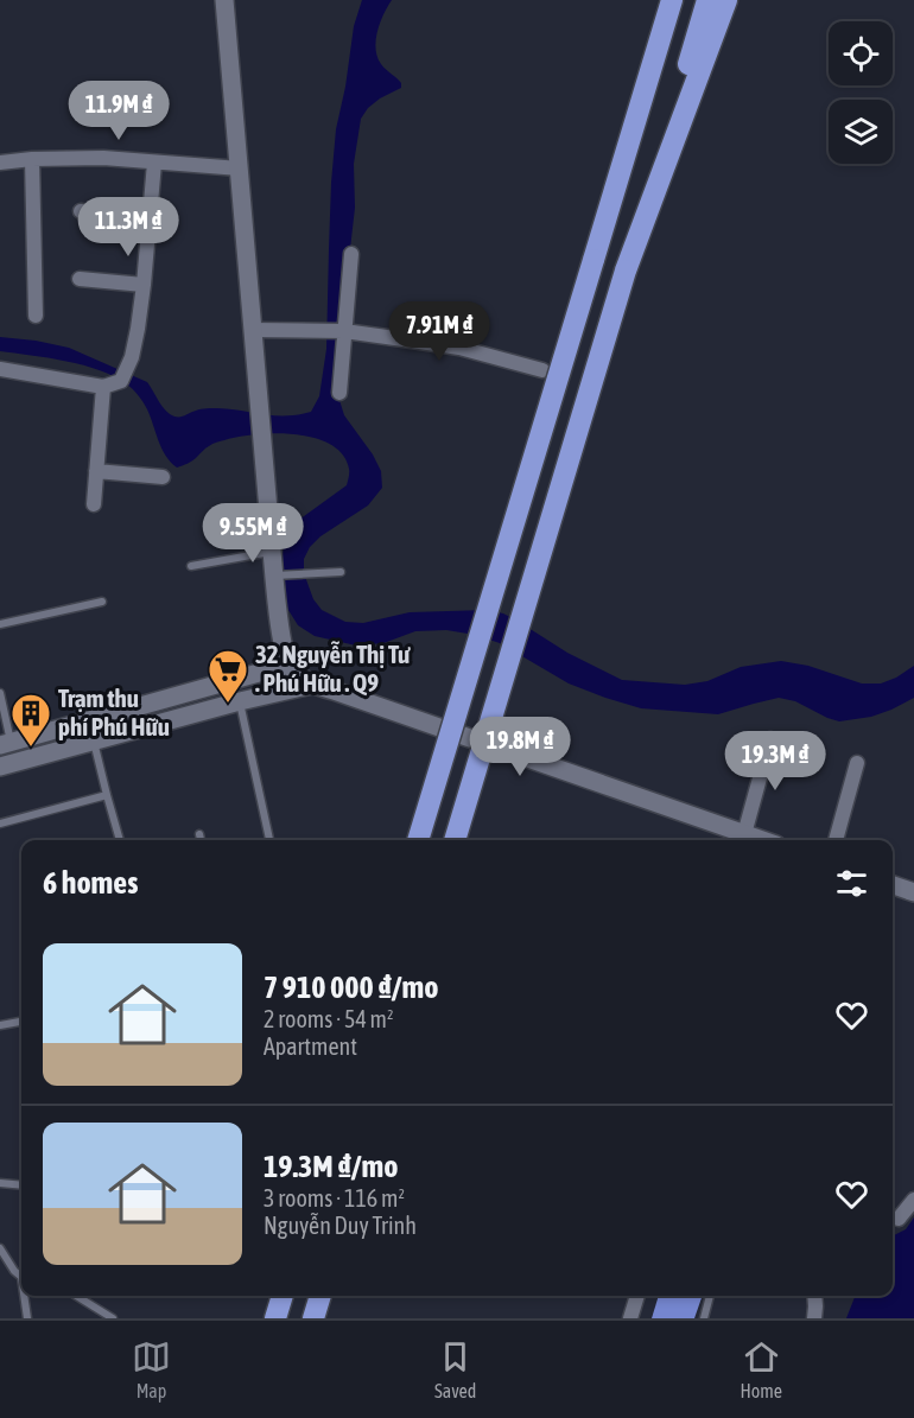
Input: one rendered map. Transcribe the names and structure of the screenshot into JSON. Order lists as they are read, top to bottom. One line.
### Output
{"places":{"supermarket":["32 Nguyễn Thị Tư . Phú Hữu . Q9"],"building":["Trạm thu phí Phú Hữu"]},"page":{"price":["11.9M ₫","11.3M ₫","7.91M ₫","9.55M ₫","19.8M ₫","19.3M ₫"],"heading":"6 homes","list":[{"name":"7 910 000 ₫/mo","note":"2 rooms · 54 m² · Apartment"},{"name":"19.3M ₫/mo","note":"3 rooms · 116 m² · Nguyễn Duy Trinh"}],"tabs":["Map","Saved","Home"]}}
